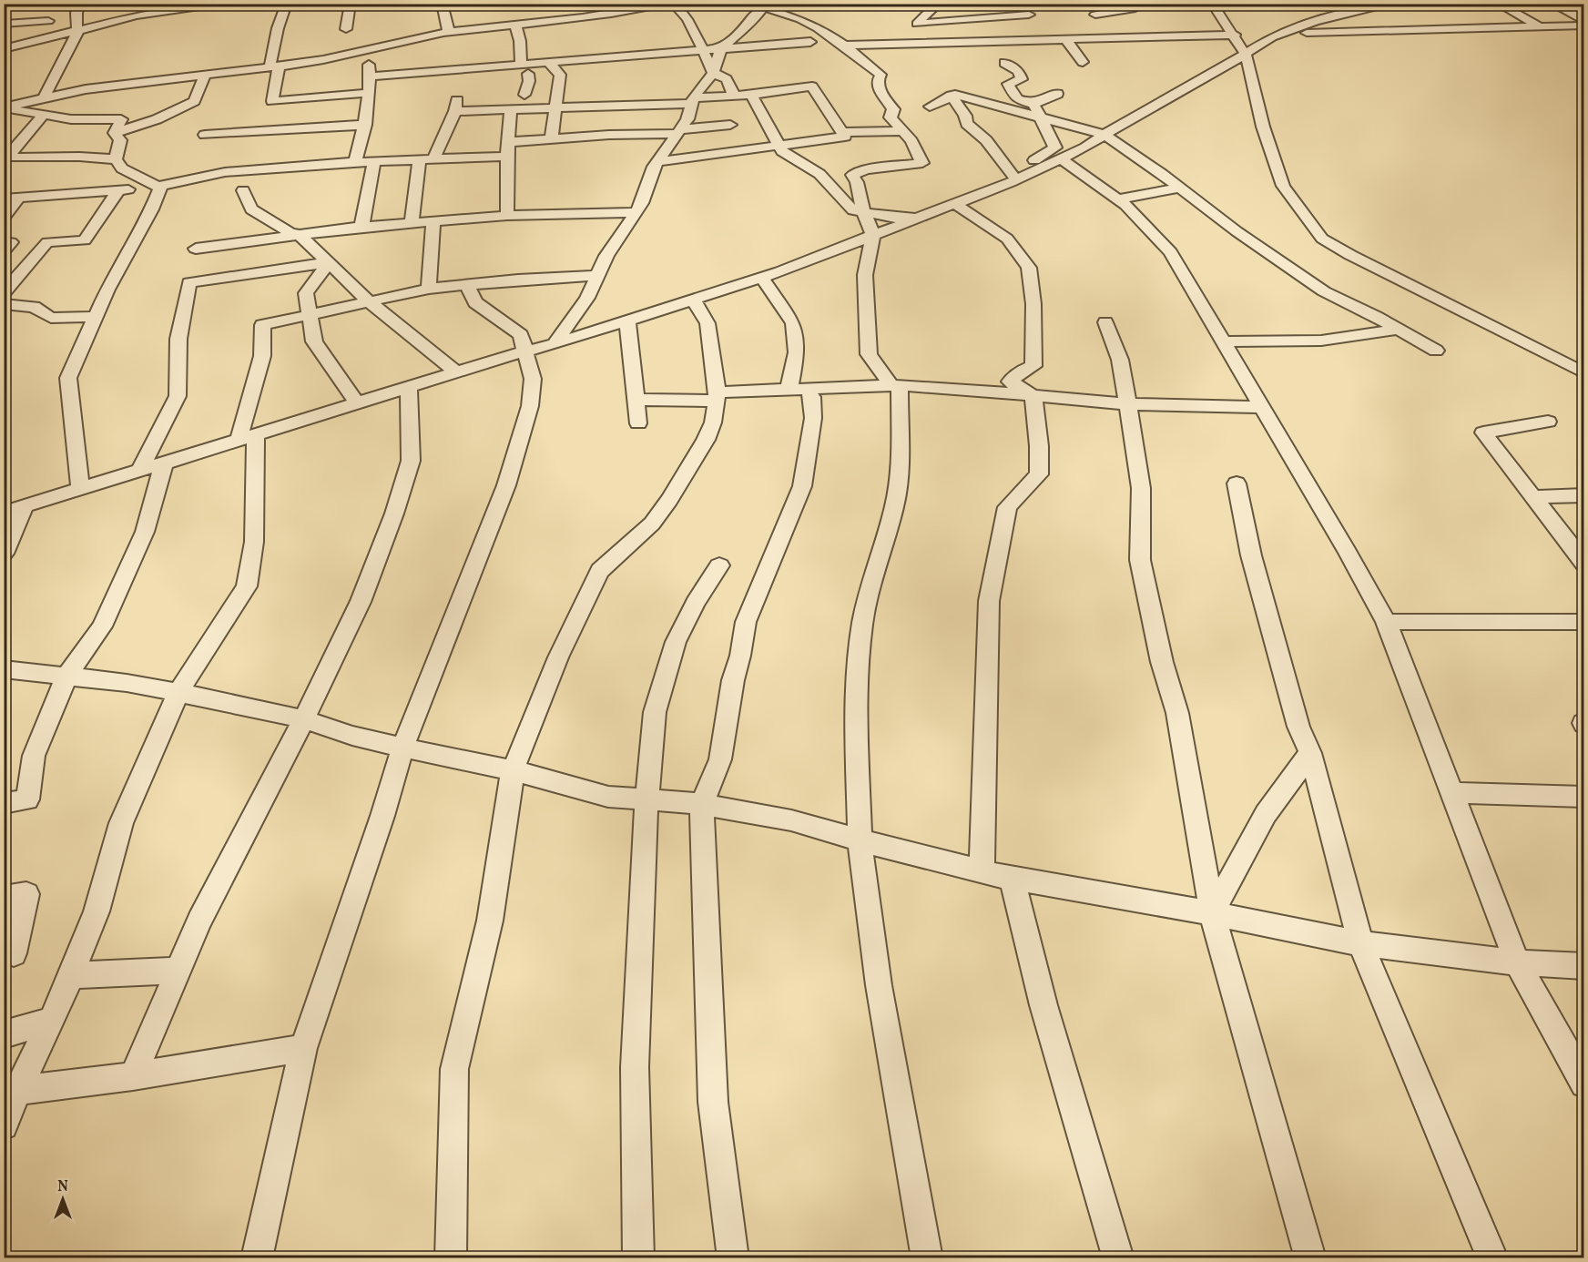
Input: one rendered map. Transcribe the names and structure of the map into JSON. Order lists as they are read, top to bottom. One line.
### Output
{"north":"top"}
